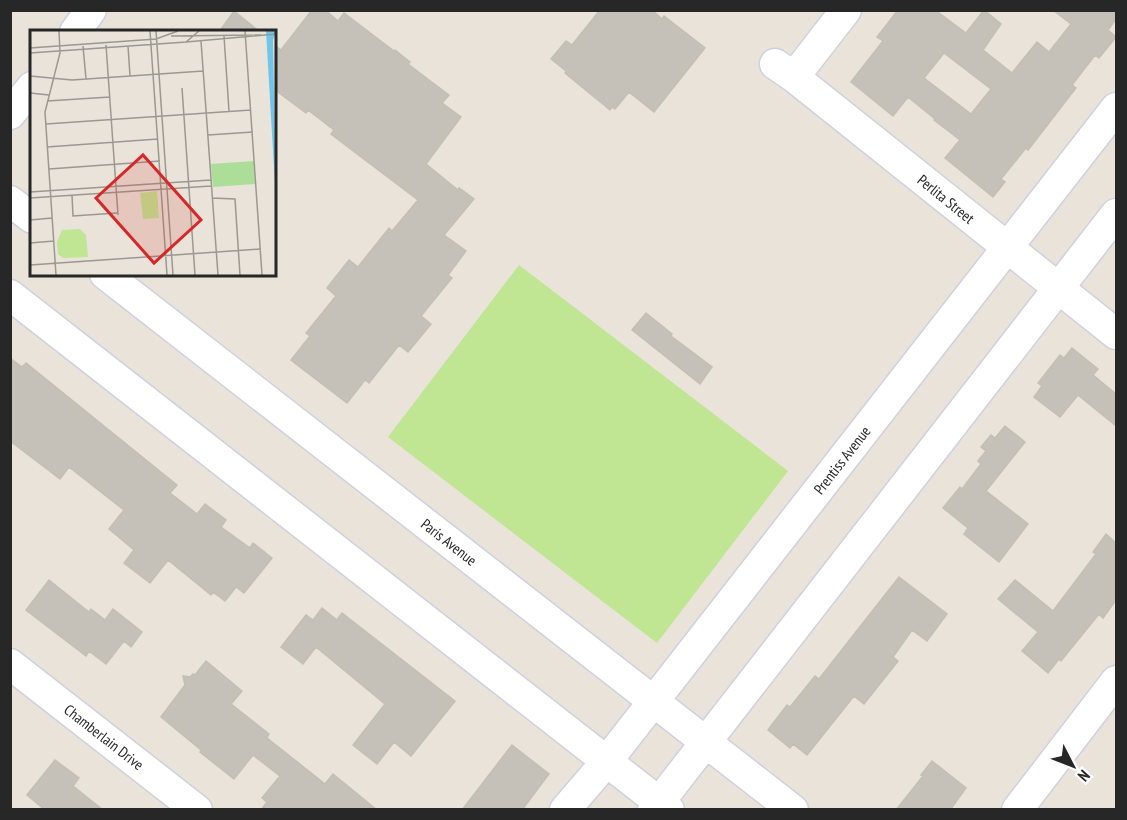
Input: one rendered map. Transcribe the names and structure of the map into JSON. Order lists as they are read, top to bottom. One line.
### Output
{"streets":{"street":["Perlita Street","Prentiss Avenue","Paris Avenue","Chamberlain Drive"]},"crossings":[["Perlita Street","Prentiss Avenue"],["Prentiss Avenue","Paris Avenue"]],"north":"bottom right"}
